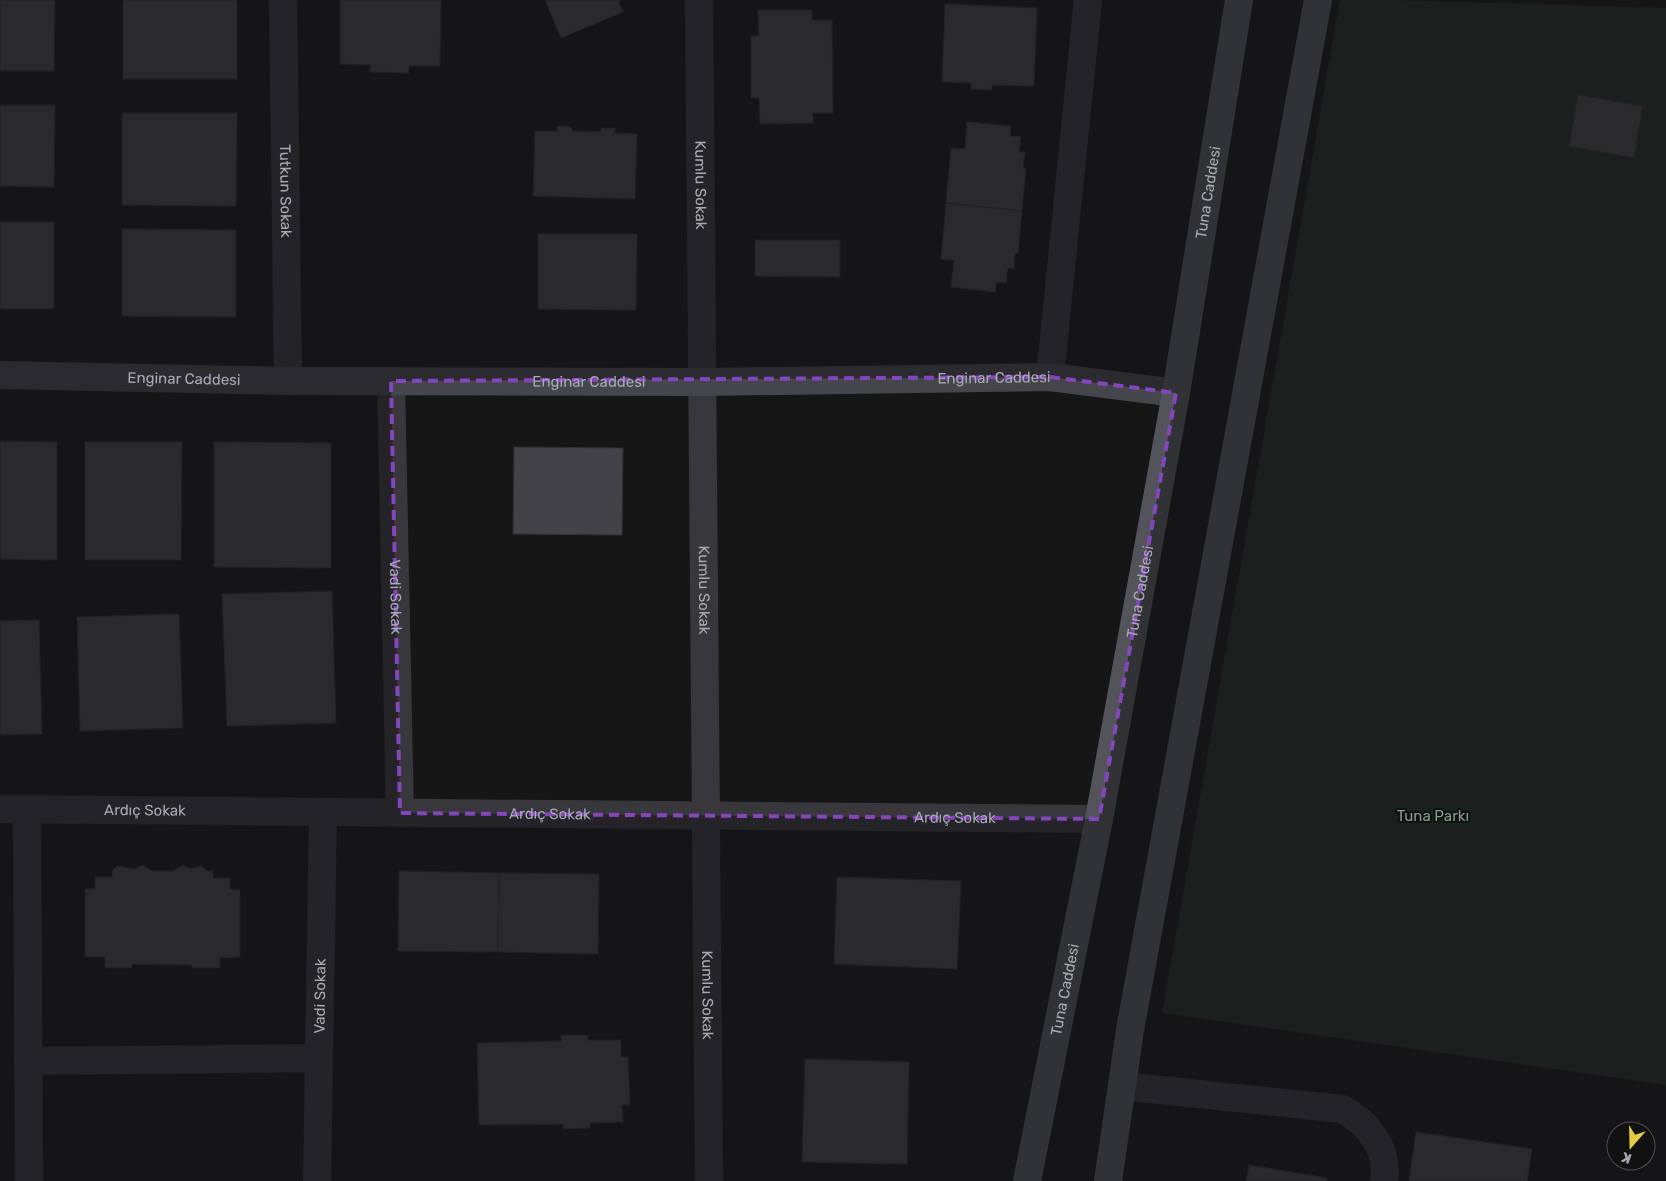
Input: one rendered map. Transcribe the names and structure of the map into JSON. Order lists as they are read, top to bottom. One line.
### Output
{"streets":{"main road":["Tuna Caddesi"],"street":["Kumlu Sokak","Tutkun Sokak","Enginar Caddesi","Vadi Sokak","Ardıç Sokak"]},"crossings":[["Kumlu Sokak","Enginar Caddesi"],["Kumlu Sokak","Ardıç Sokak"],["Tutkun Sokak","Enginar Caddesi"],["Tuna Caddesi","Enginar Caddesi"],["Tuna Caddesi","Ardıç Sokak"],["Enginar Caddesi","Vadi Sokak"],["Vadi Sokak","Ardıç Sokak"]],"parks":["Tuna Parkı"],"north":"bottom"}
